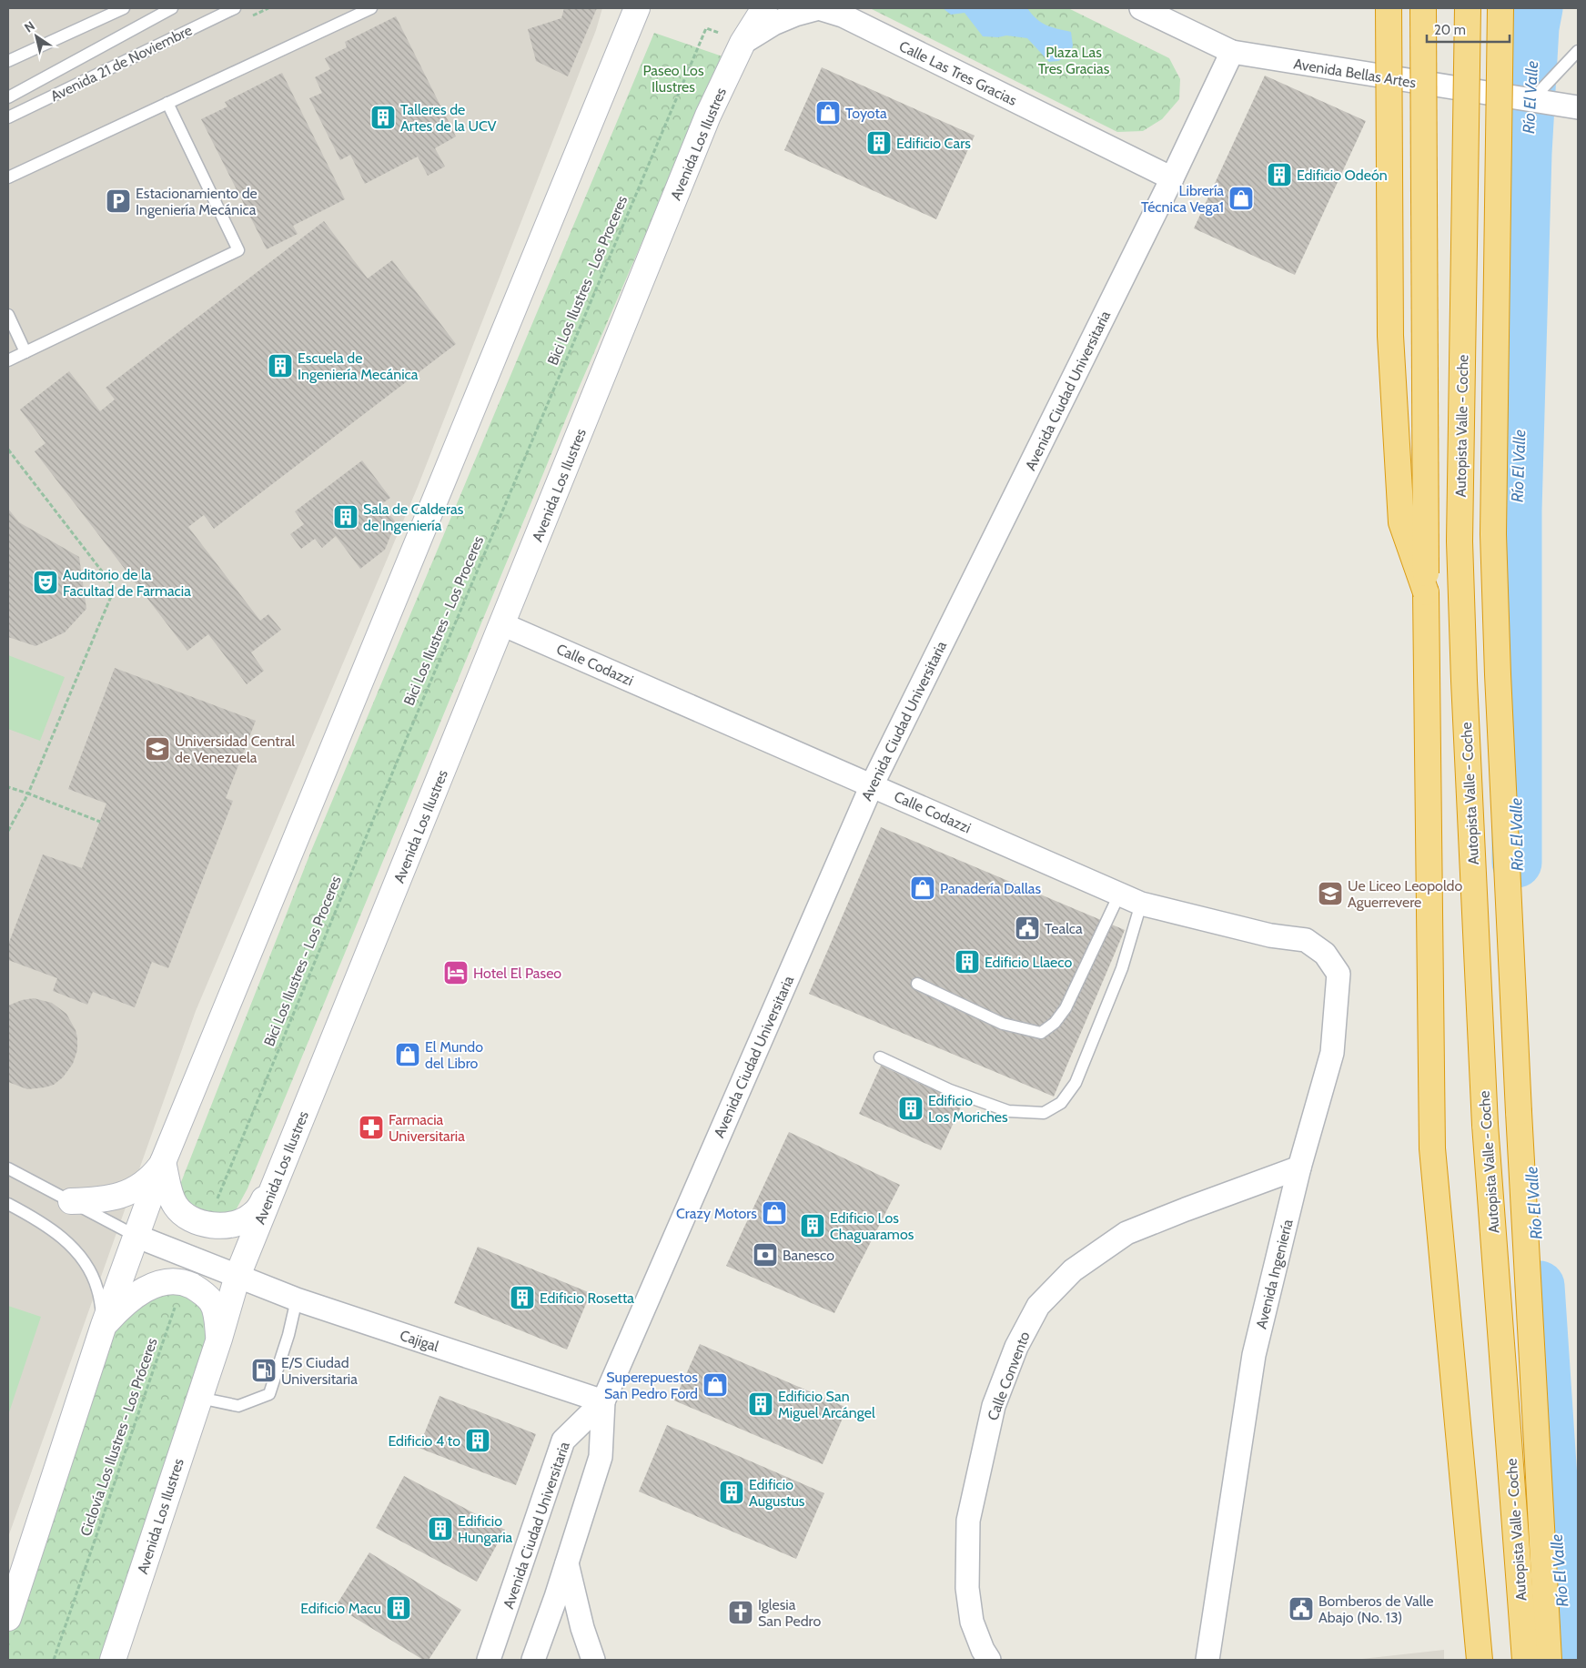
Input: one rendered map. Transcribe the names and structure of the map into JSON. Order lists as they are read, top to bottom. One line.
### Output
{"streets":{"highway":["Autopista Valle - Coche"],"main road":["Avenida Los Ilustres"],"street":["Calle Las Tres Gracias","Avenida Bellas Artes","Avenida Ciudad Universitaria","Calle Codazzi","Avenida Ingeniería","Cajigal","Calle Convento"],"lane":["Avenida 21 de Noviembre"],"path":["Bici Los Ilustres - Los Proceres","Ciclovía Los Ilustres - Los Próceres"]},"crossings":[["Calle Las Tres Gracias","Avenida Los Ilustres"],["Calle Las Tres Gracias","Avenida Ciudad Universitaria"],["Avenida Bellas Artes","Avenida Ciudad Universitaria"],["Avenida Los Ilustres","Calle Codazzi"],["Avenida Los Ilustres","Cajigal"],["Avenida Ciudad Universitaria","Calle Codazzi"],["Avenida Ciudad Universitaria","Cajigal"],["Calle Codazzi","Avenida Ingeniería"],["Avenida Ingeniería","Calle Convento"]],"water":["Río El Valle"],"parks":["Plaza Las Tres Gracias","Paseo Los Ilustres"],"places":{"shop":["Toyota","Librería Técnica Vega1","Panadería Dallas","El Mundo del Libro","Crazy Motors","Superepuestos San Pedro Ford"],"building":["Talleres de Artes de la UCV","Edificio Cars","Edificio Odeón","Escuela de Ingeniería Mecánica","Sala de Calderas de Ingeniería","Edificio Llaeco","Edificio Los Moriches","Edificio Los Chaguaramos","Edificio Rosetta","Edificio San Miguel Arcángel","Edificio 4 to","Edificio Augustus","Edificio Hungaria","Edificio Macu"],"parking":["Estacionamiento de Ingeniería Mecánica"],"theatre":["Auditorio de la Facultad de Farmacia"],"school or university":["Universidad Central de Venezuela","Ue Liceo Leopoldo Aguerrevere"],"public building":["Tealca","Bomberos de Valle Abajo (No. 13)"],"hotel":["Hotel El Paseo"],"pharmacy":["Farmacia Universitaria"],"bank":["Banesco"],"fuel station":["E/S Ciudad Universitaria"],"church":["Iglesia San Pedro"]},"scale_bar":"20 m","north":"top left"}
